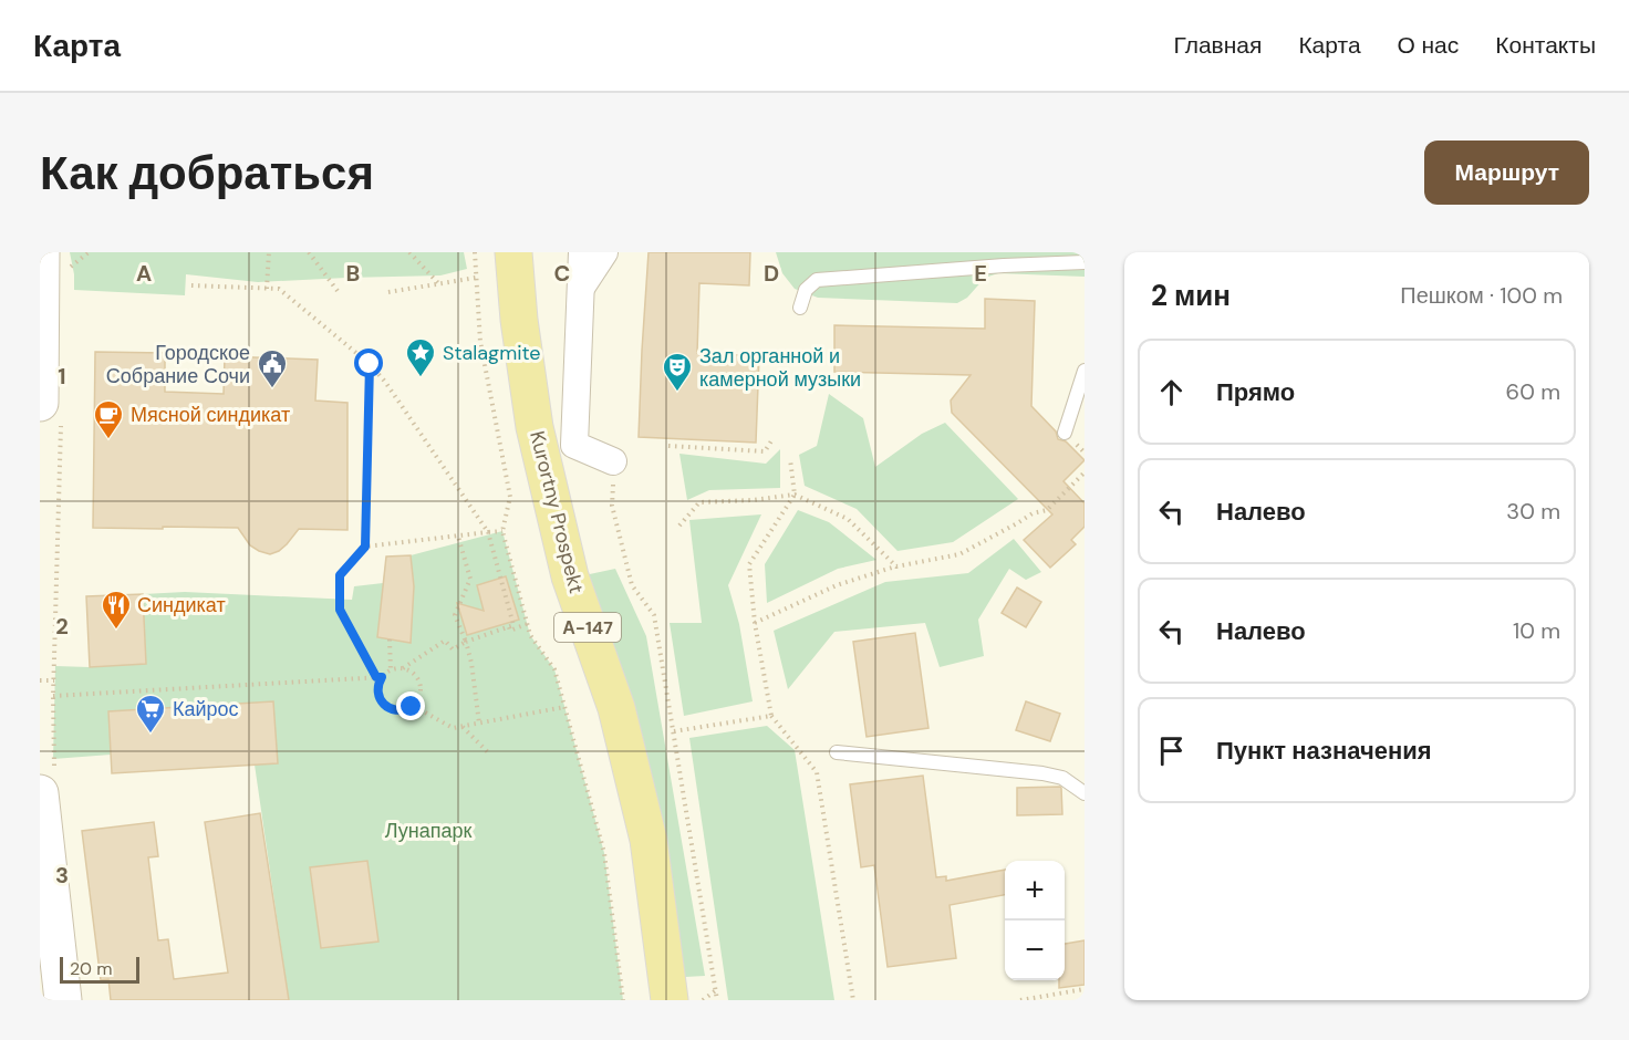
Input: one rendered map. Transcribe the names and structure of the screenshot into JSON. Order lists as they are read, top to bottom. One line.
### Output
{"streets":{"main road":["Kurortny Prospekt","А-147"]},"parks":["Лунапарк"],"places":{"place":["Stalagmite"],"public building":["Городское Собрание Сочи"],"theatre":["Зал органной и камерной музыки"],"cafe":["Мясной синдикат"],"restaurant":["Синдикат"],"supermarket":["Кайрос"]},"scale_bar":"20 m","page":{"header":"Карта","nav":["Главная","Карта","О нас","Контакты"],"buttons":"Маршрут","title":"Как добраться","heading":["2 мин","Пешком · 100 m"],"list":[["Прямо","60 m"],["Налево","30 m"],["Налево","10 m"],"Пункт назначения"],"map_buttons":["+","−"],"scale":"20 m"},"grid":{"columns":["A","B","C","D","E"],"rows":["1","2","3"]}}
